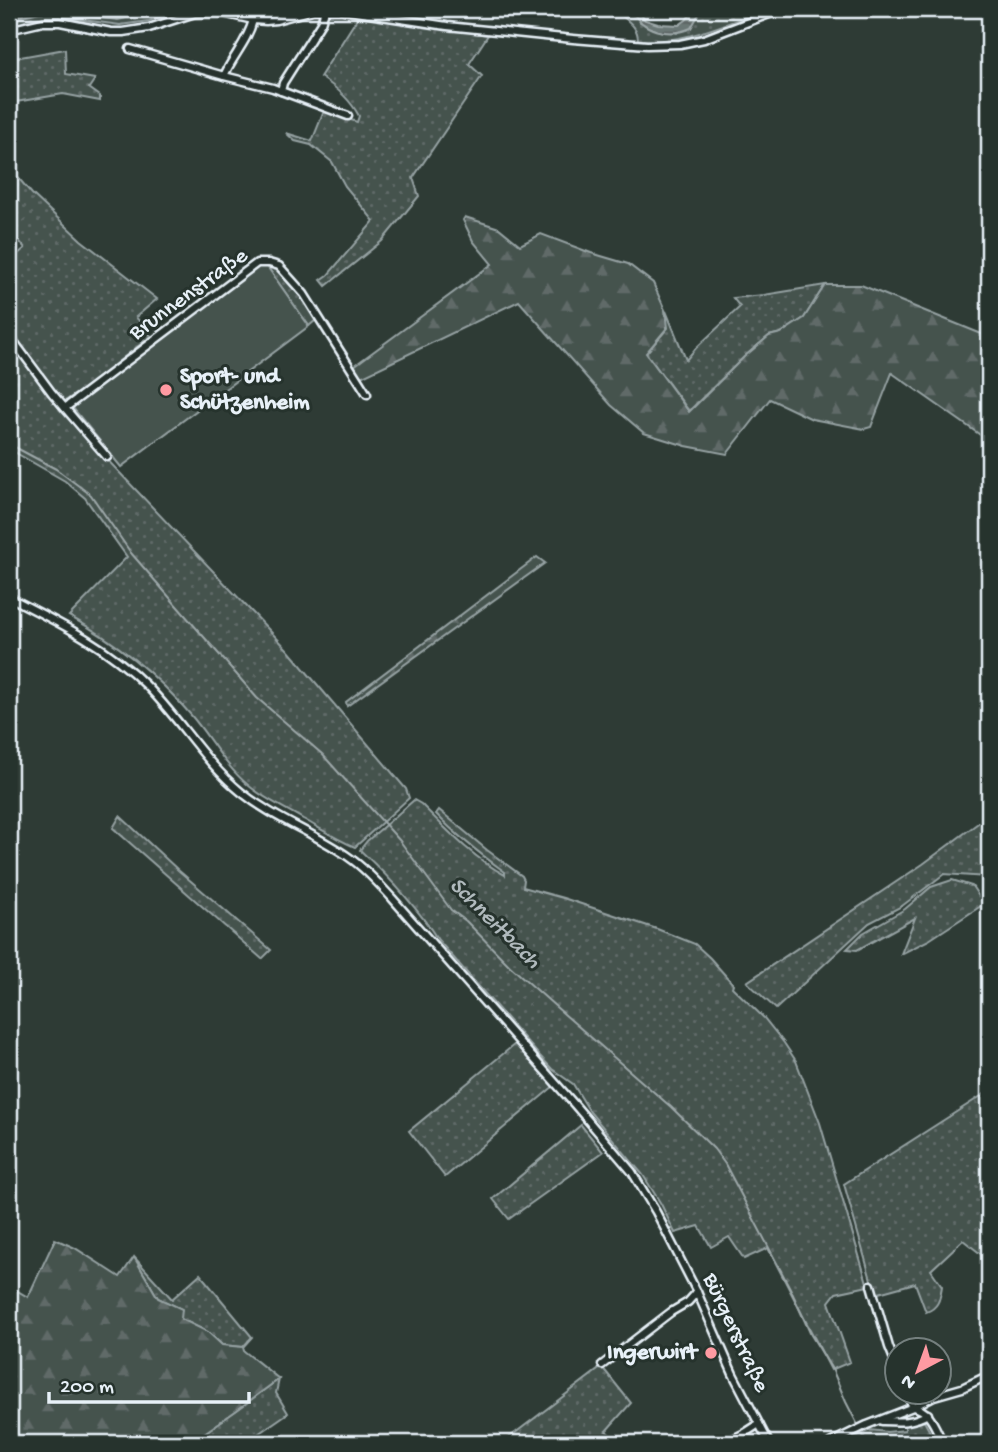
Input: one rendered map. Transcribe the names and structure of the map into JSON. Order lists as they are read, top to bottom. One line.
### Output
{"streets":{"street":["Brunnenstraße","Bürgerstraße"]},"water":["Schneitbach"],"places":["Sport- und Schützenheim","Ingerwirt"],"scale_bar":"200 m","north":"bottom left"}
